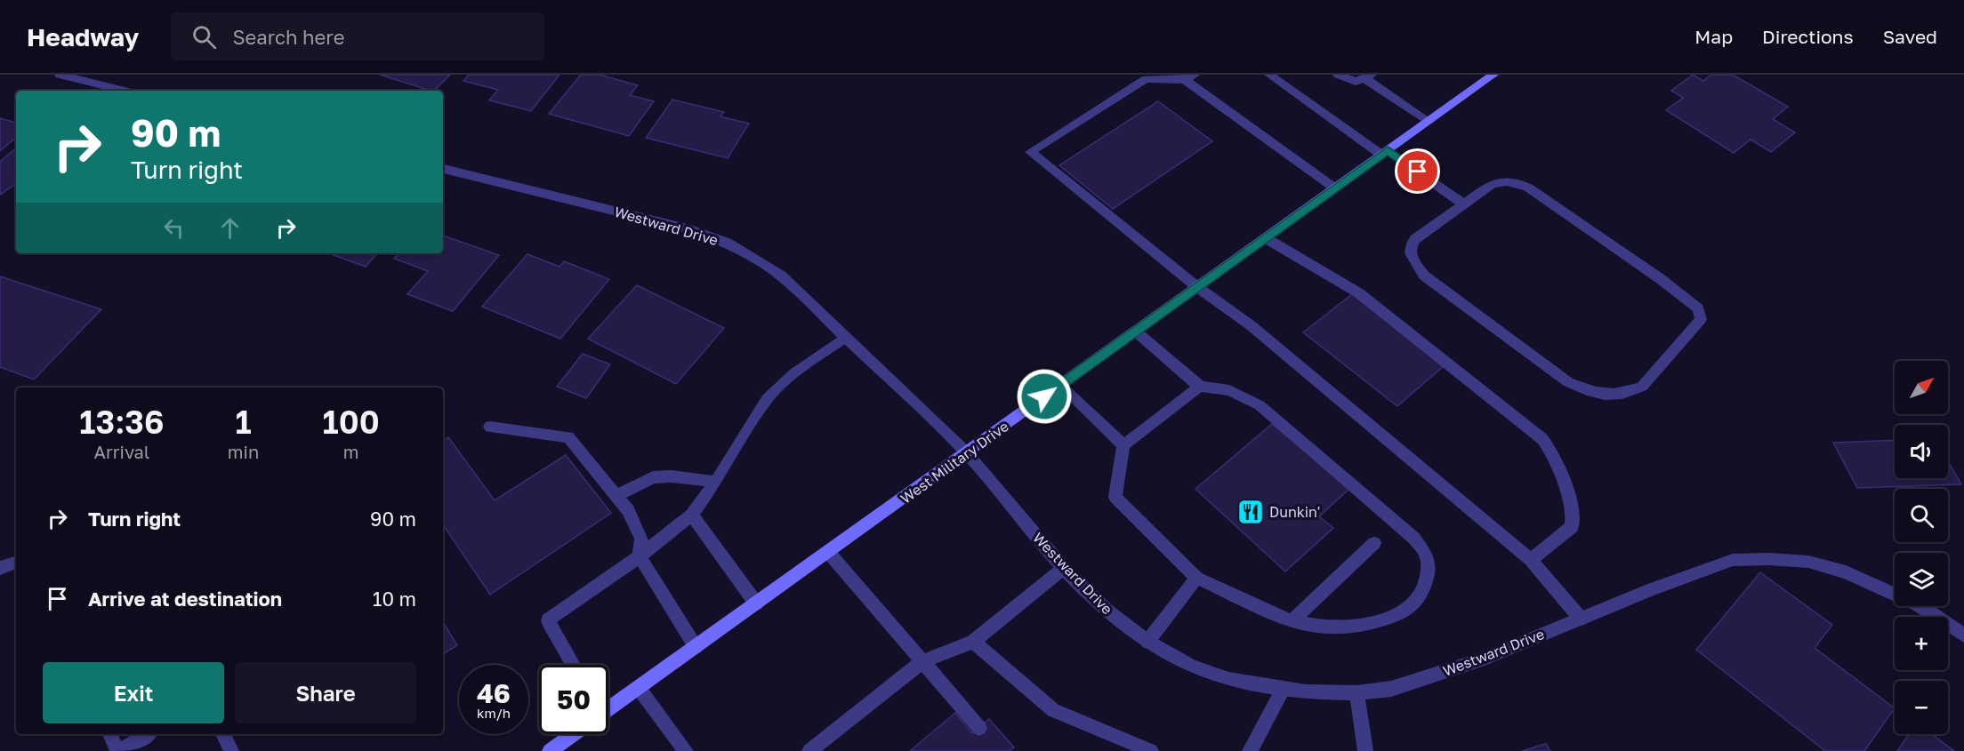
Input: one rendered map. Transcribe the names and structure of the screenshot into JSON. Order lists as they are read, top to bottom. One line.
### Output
{"streets":{"main road":["West Military Drive"],"street":["Westward Drive"]},"crossings":[["Westward Drive","West Military Drive"]],"places":{"restaurant":["Dunkin'"]},"north":"top right","page":{"header":"Headway","search":"Search here","nav":["Map","Directions","Saved"],"turn":["90 m","Turn right"],"map_buttons":["+","−"],"eta":["13:36","Arrival","1","min","100","m"],"list":[{"name":"Turn right","value":"90 m"},{"name":"Arrive at destination","value":"10 m"}],"buttons":["Exit","Share"],"speed":"46 km/h","limit":"50"}}
